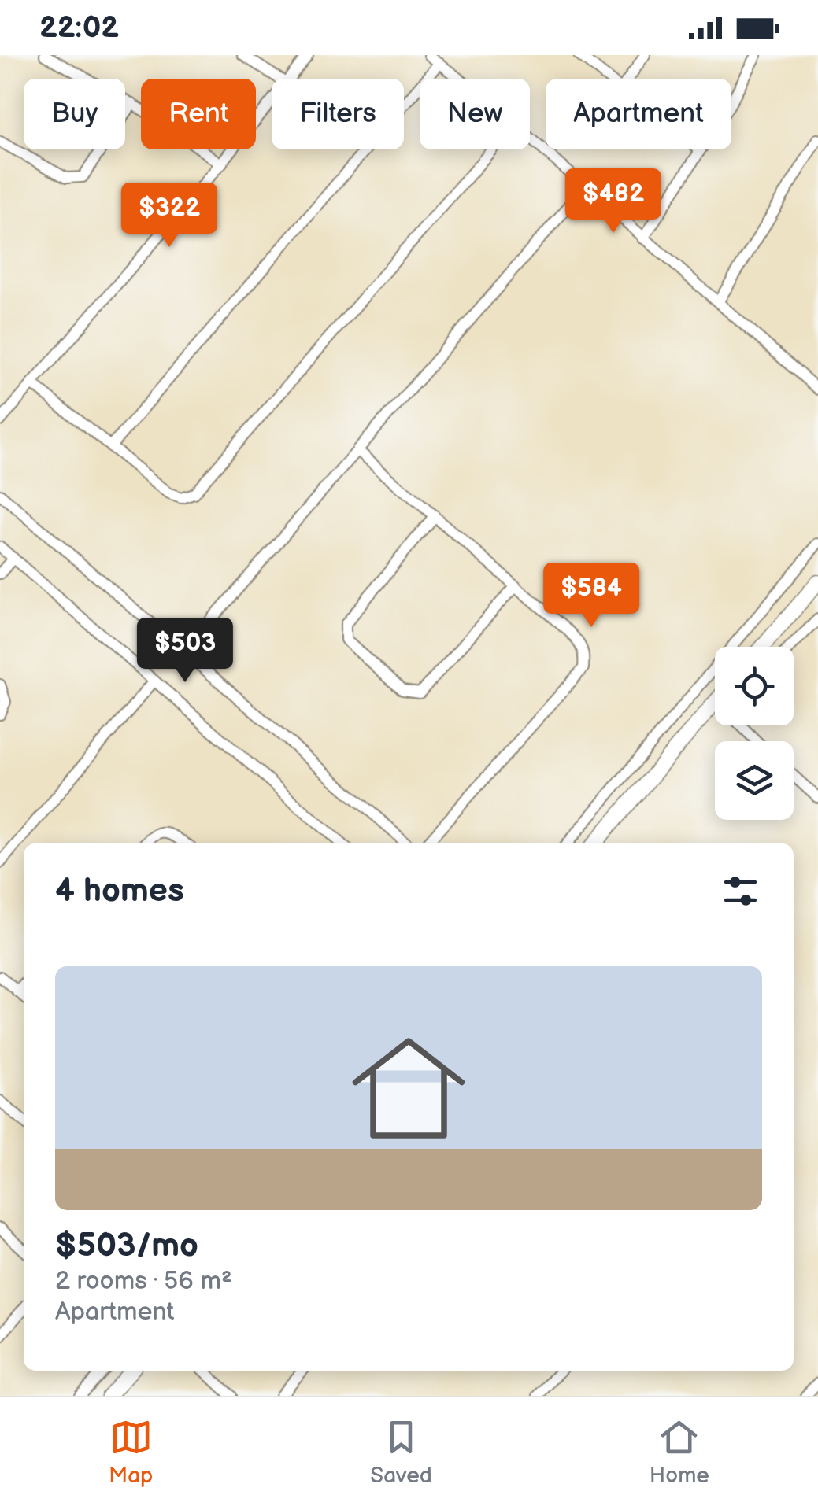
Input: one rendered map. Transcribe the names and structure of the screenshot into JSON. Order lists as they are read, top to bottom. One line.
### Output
{"page":{"status":"22:02","chip":["Buy","Rent","Filters","New","Apartment"],"price":["$482","$322","$584","$503"],"heading":"4 homes","list":[{"name":"$503/mo","note":"2 rooms · 56 m² · Apartment"}],"tabs":["Map","Saved","Home"]}}
